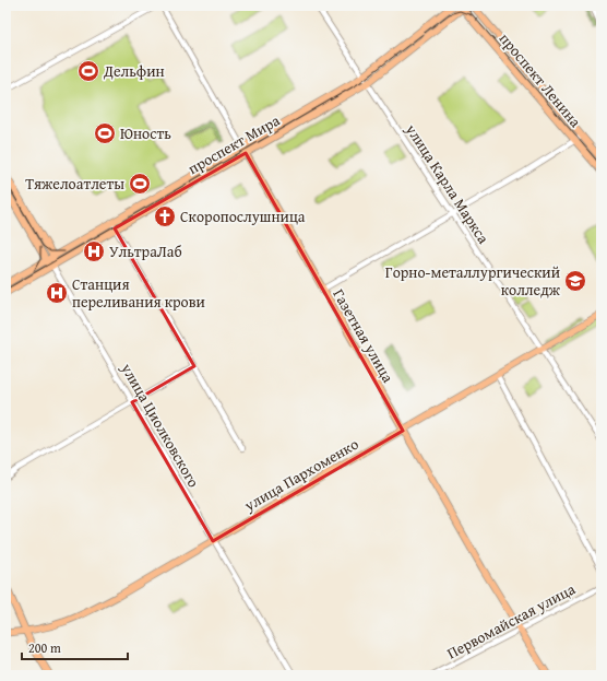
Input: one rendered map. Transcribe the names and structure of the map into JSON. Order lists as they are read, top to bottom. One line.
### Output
{"streets":{"main road":["проспект Ленина","проспект Мира","Газетная улица","улица Циолковского","улица Пархоменко"],"street":["улица Карла Маркса","Первомайская улица"]},"crossings":[["проспект Ленина","проспект Мира"],["проспект Мира","улица Карла Маркса"],["проспект Мира","Газетная улица"],["проспект Мира","улица Циолковского"],["улица Карла Маркса","улица Пархоменко"],["Газетная улица","улица Пархоменко"],["Газетная улица","Первомайская улица"],["улица Циолковского","улица Пархоменко"]],"places":{"sports":["Дельфин","Юность","Тяжелоатлеты"],"church":["Скоропослушница"],"hospital":["УльтраЛаб","Станция переливания крови"],"school or university":["Горно-металлургический колледж"]},"scale_bar":"200 m"}
